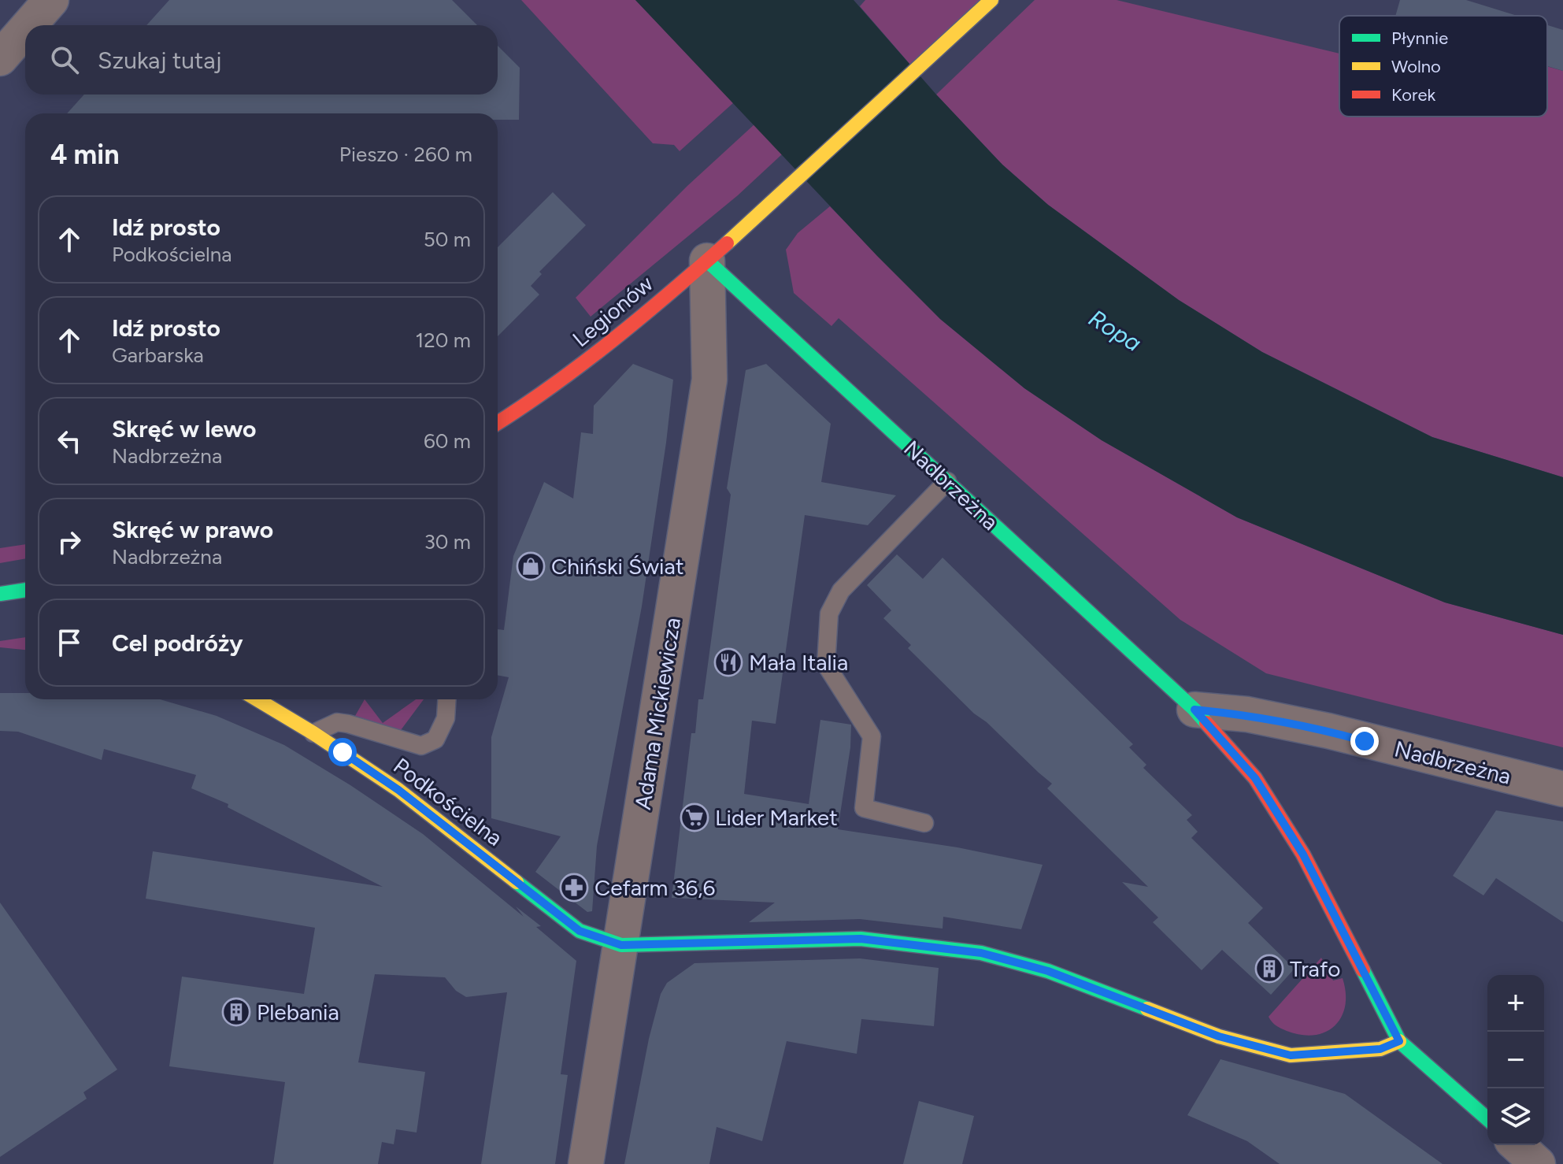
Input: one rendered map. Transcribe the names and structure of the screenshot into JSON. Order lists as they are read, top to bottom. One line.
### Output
{"streets":{"street":["Legionów","Nadbrzeżna","Adama Mickiewicza","Podkościelna"]},"crossings":[["Legionów","Nadbrzeżna"],["Legionów","Adama Mickiewicza"],["Nadbrzeżna","Adama Mickiewicza"],["Adama Mickiewicza","Podkościelna"]],"water":["Ropa"],"places":{"shop":["Chiński Świat"],"restaurant":["Mała Italia"],"supermarket":["Lider Market"],"pharmacy":["Cefarm 36,6"],"building":["Trafo","Plebania"]},"legend":["Płynnie","Wolno","Korek"],"page":{"search":"Szukaj tutaj","heading":["4 min","Pieszo · 260 m"],"list":[["Idź prosto","Podkościelna","50 m"],["Idź prosto","Garbarska","120 m"],["Skręć w lewo","Nadbrzeżna","60 m"],["Skręć w prawo","Nadbrzeżna","30 m"],"Cel podróży"],"map_buttons":["+","−"]}}
